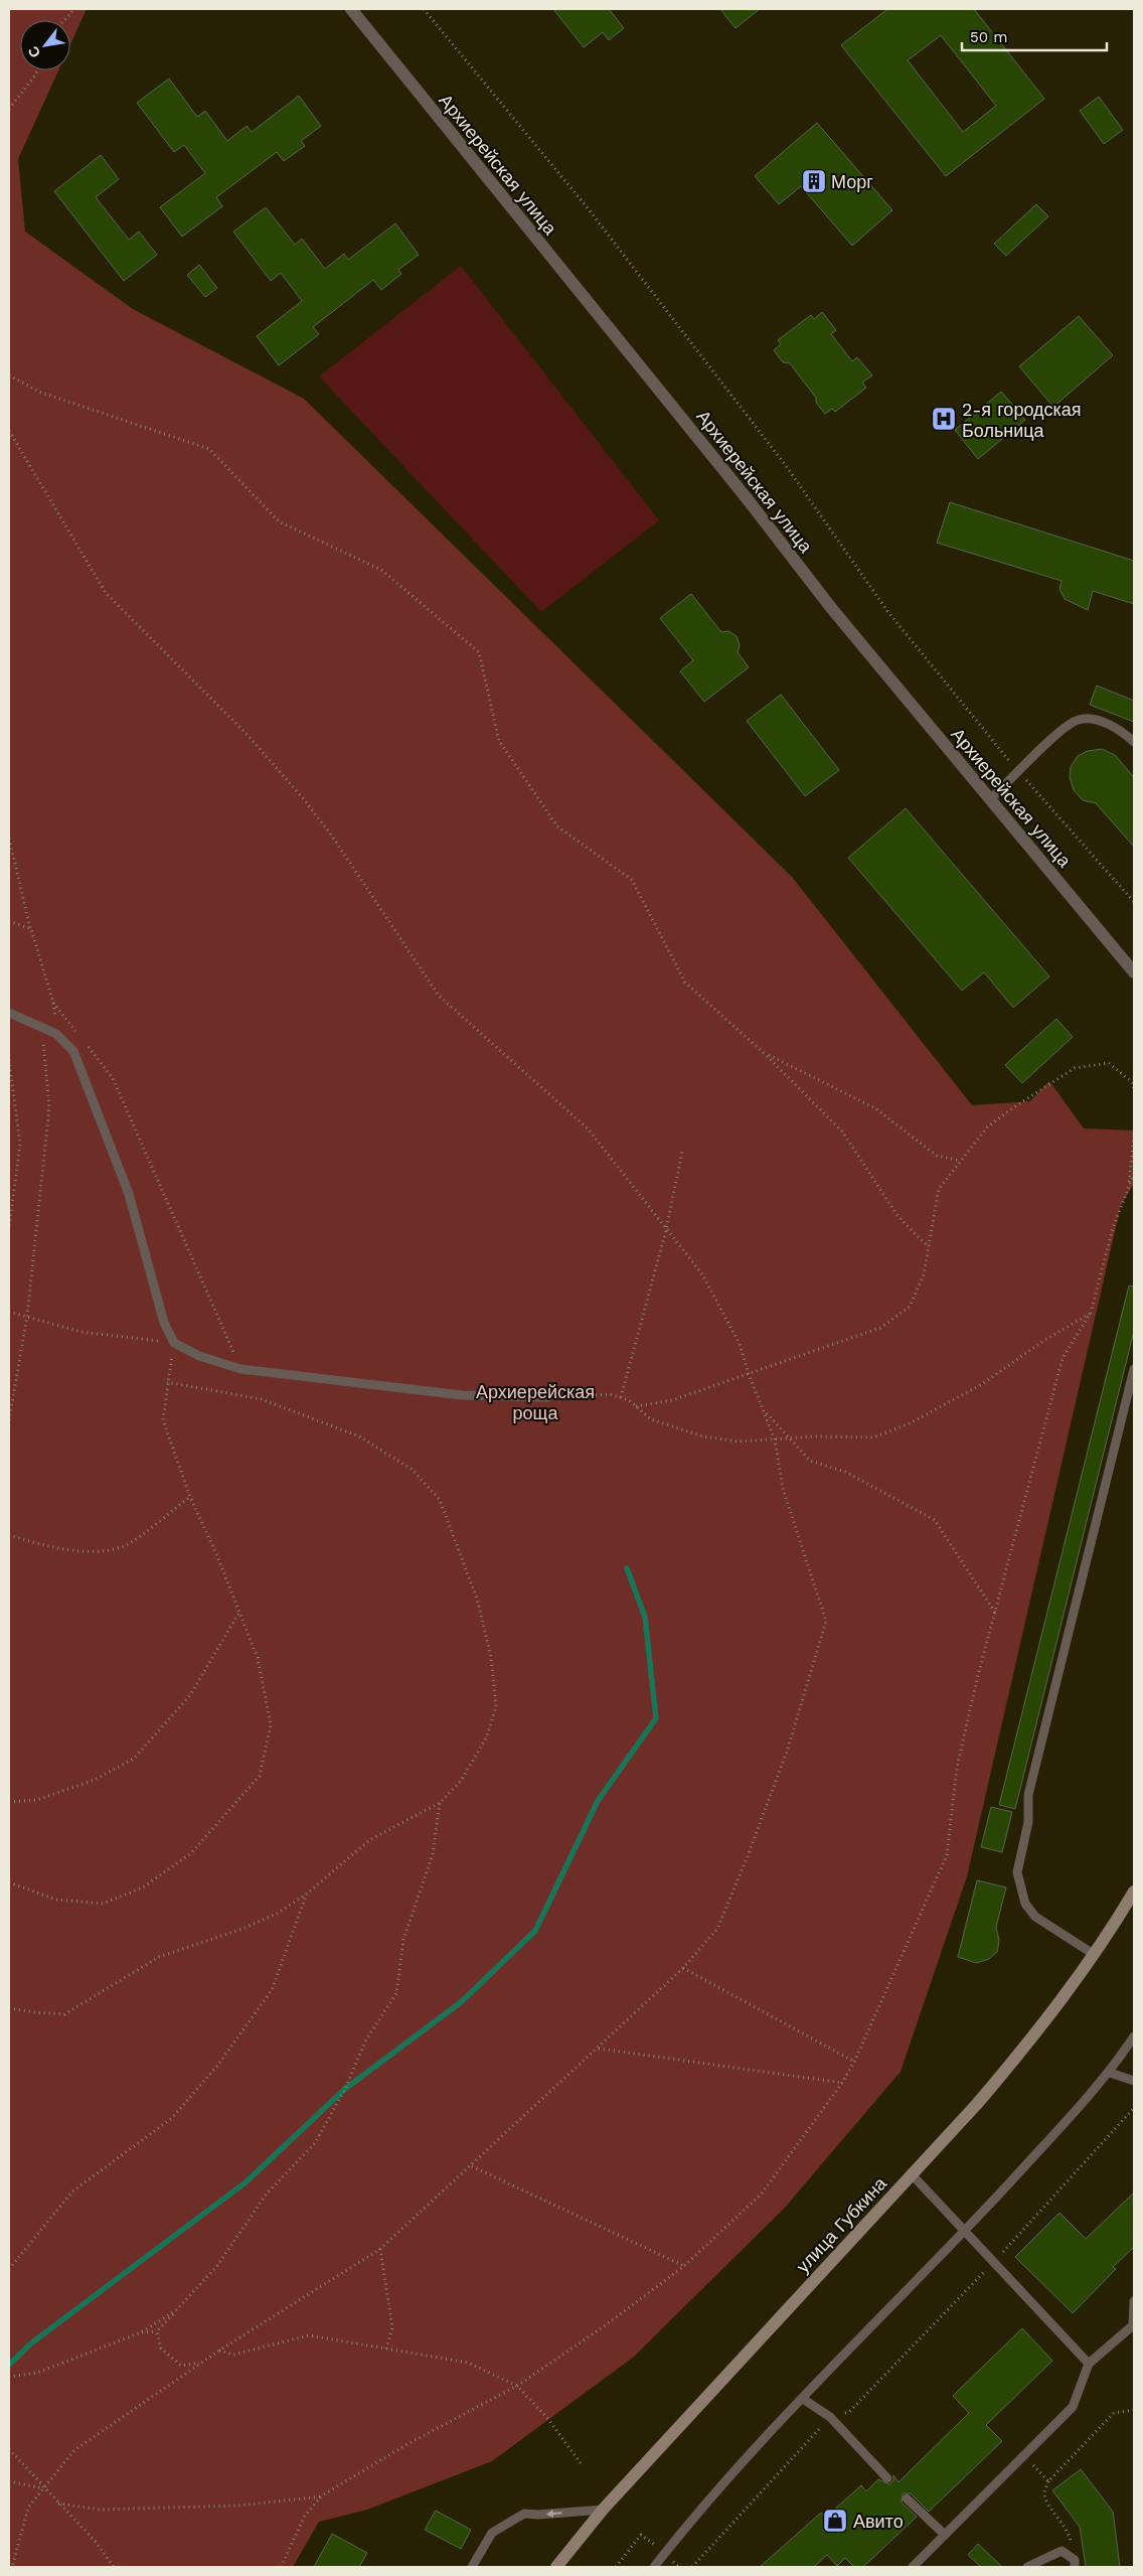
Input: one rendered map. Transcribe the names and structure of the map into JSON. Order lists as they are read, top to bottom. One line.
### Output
{"streets":{"main road":["улица Губкина"],"street":["Архиерейская улица"]},"parks":["Архиерейская роща"],"places":{"building":["Морг"],"hospital":["2-я городская Больница"],"shop":["Авито"]},"scale_bar":"50 m","north":"bottom left"}
